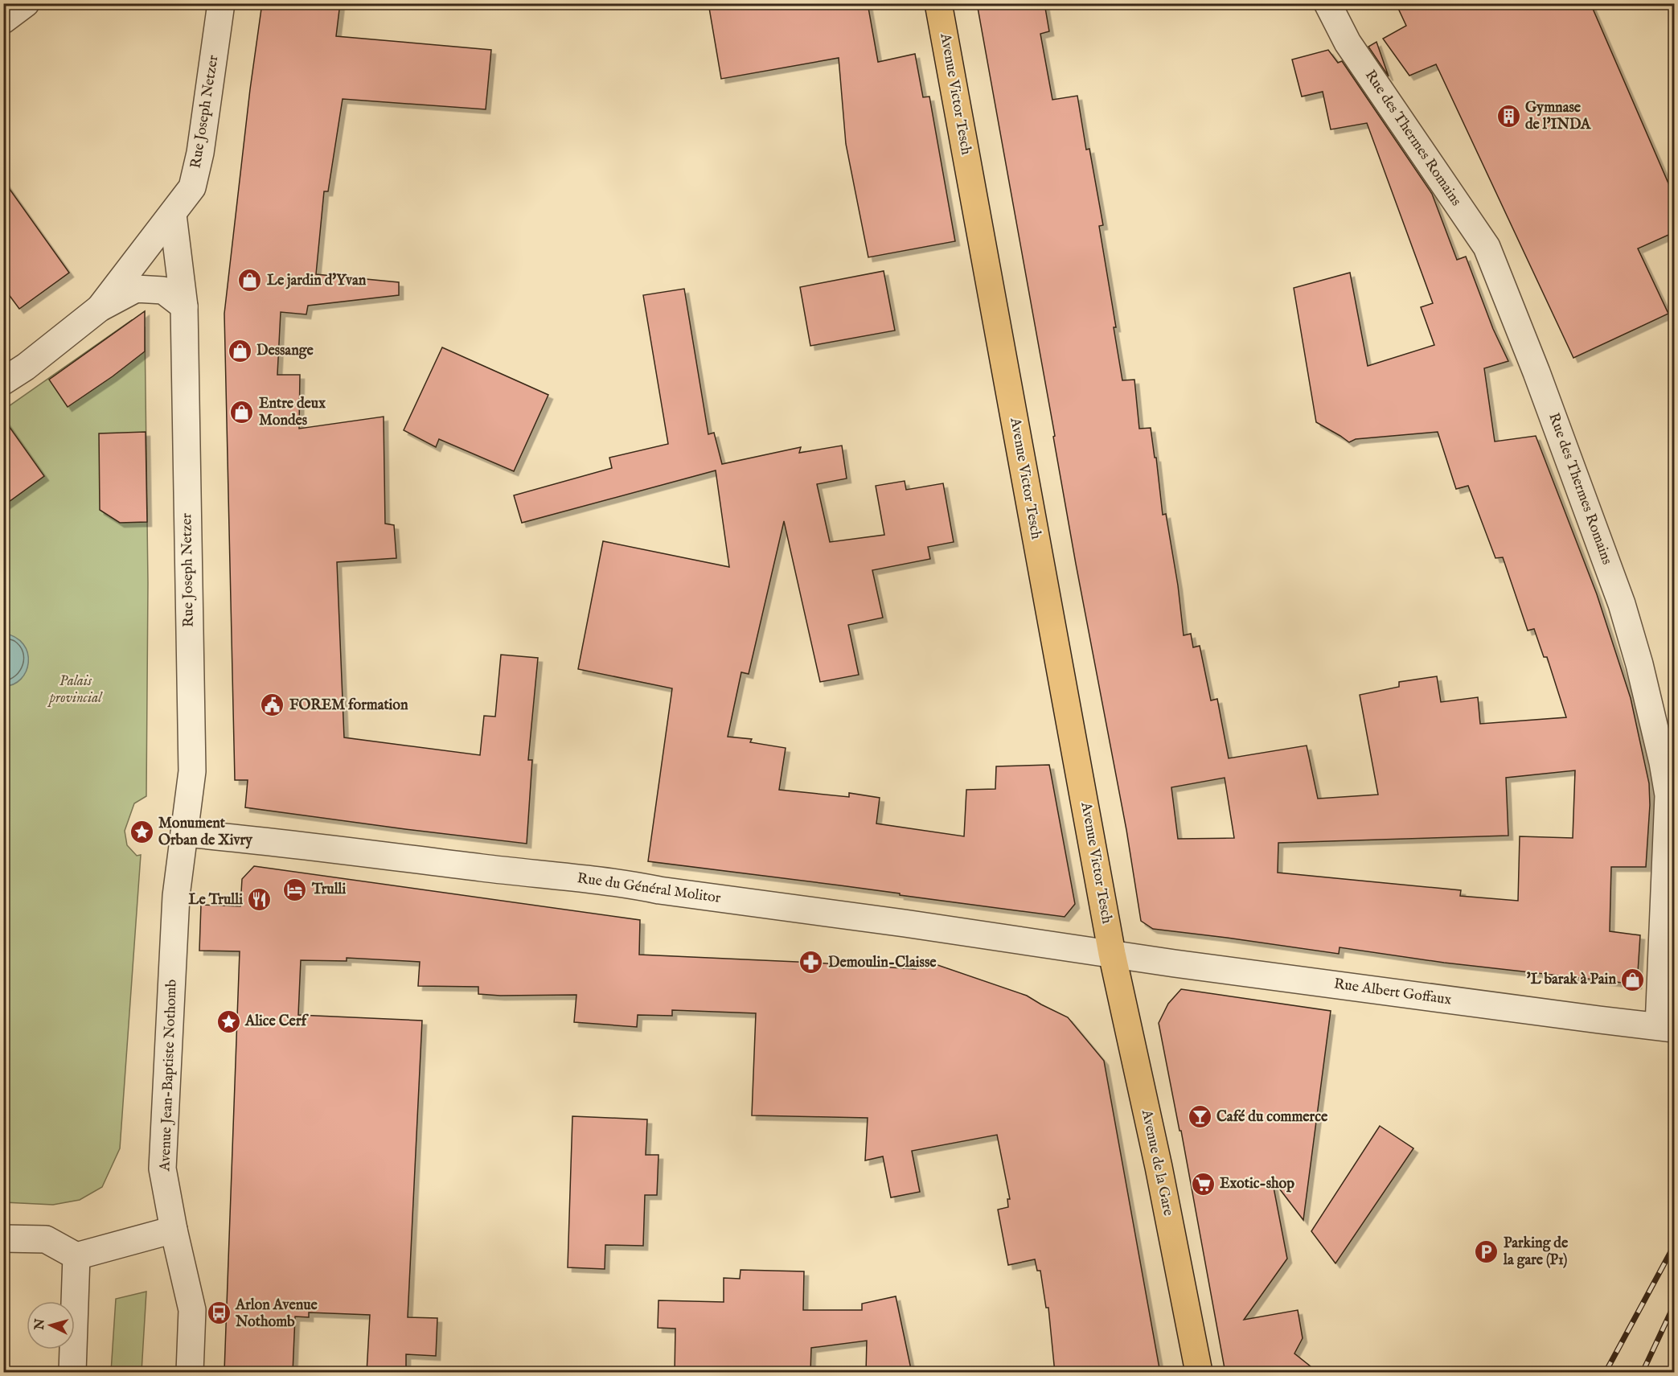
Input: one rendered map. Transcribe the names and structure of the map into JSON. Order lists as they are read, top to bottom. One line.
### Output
{"streets":{"main road":["Avenue Victor Tesch","Avenue de la Gare"],"street":["Rue Joseph Netzer","Rue des Thermes Romains","Rue du Général Molitor","Rue Albert Goffaux","Avenue Jean-Baptiste Nothomb"]},"crossings":[["Avenue Victor Tesch","Rue du Général Molitor"],["Avenue Victor Tesch","Rue Albert Goffaux"],["Avenue Victor Tesch","Avenue de la Gare"],["Rue Joseph Netzer","Rue du Général Molitor"],["Rue Joseph Netzer","Avenue Jean-Baptiste Nothomb"],["Rue des Thermes Romains","Rue Albert Goffaux"],["Rue du Général Molitor","Rue Albert Goffaux"],["Rue du Général Molitor","Avenue Jean-Baptiste Nothomb"],["Rue du Général Molitor","Avenue de la Gare"],["Rue Albert Goffaux","Avenue de la Gare"]],"parks":["Palais provincial"],"places":{"building":["Gymnase de l'INDA"],"shop":["Le jardin d'Yvan","Dessange","Entre deux Mondes","'L barak à Pain"],"public building":["FOREM formation"],"place":["Monument Orban de Xivry","Alice Cerf"],"hotel":["Trulli"],"restaurant":["Le Trulli"],"pharmacy":["Demoulin-Claisse"],"bar":["Café du commerce"],"supermarket":["Exotic-shop"],"parking":["Parking de la gare (P1)"],"bus stop":["Arlon Avenue Nothomb"]},"north":"left"}
